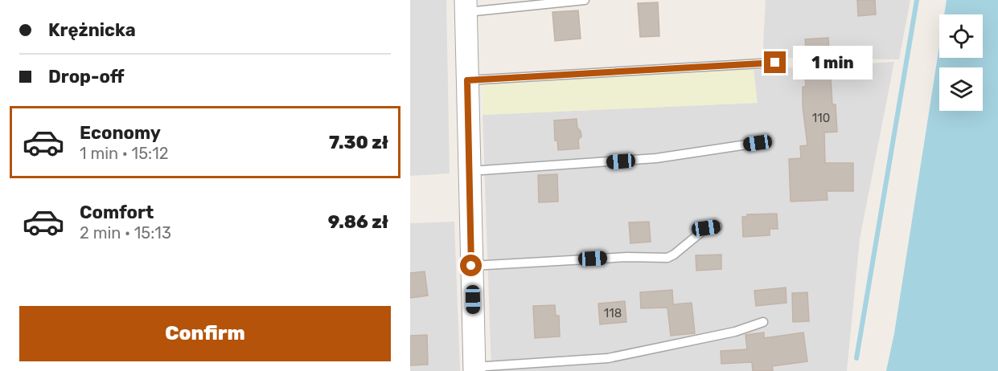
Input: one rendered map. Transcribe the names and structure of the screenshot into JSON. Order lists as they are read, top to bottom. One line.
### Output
{"house_numbers":["110","118"],"page":{"banner":["Krężnicka","Drop-off"],"bubble":"1 min","list":[{"name":"Economy","note":"1 min · 15:12","value":"7.30 zł"},{"name":"Comfort","note":"2 min · 15:13","value":"9.86 zł"}],"buttons":"Confirm"}}
